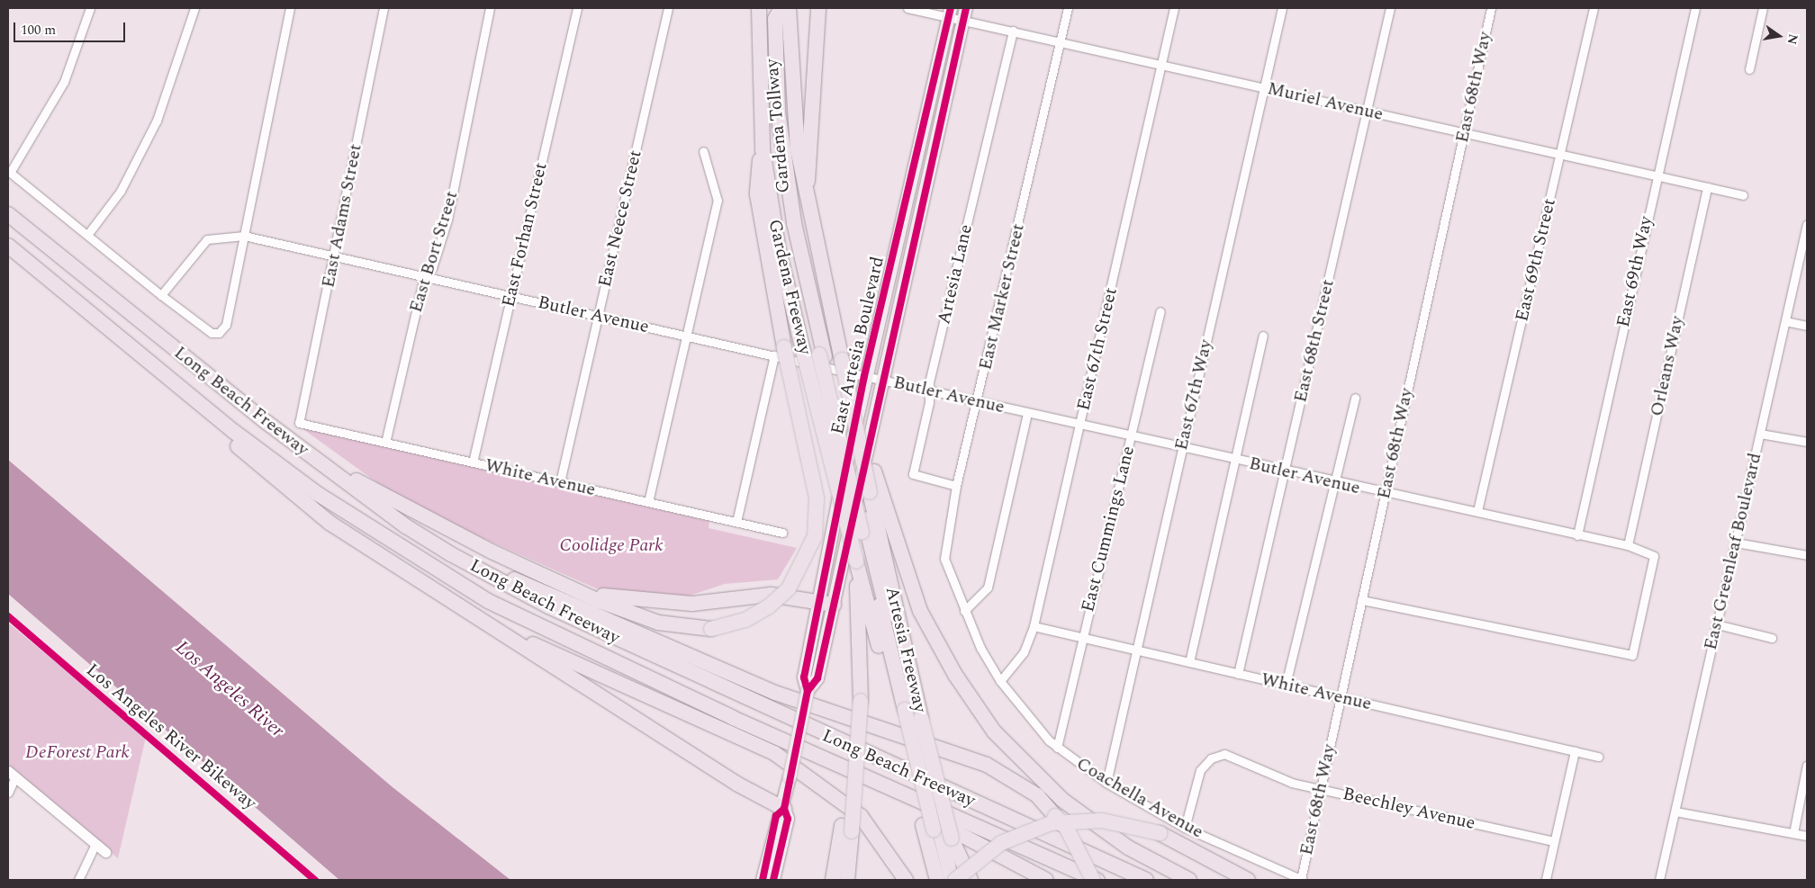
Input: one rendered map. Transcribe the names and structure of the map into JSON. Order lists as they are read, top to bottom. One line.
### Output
{"streets":{"highway":["Gardena Tollway","Gardena Freeway","Long Beach Freeway","Artesia Freeway"],"main road":["East Artesia Boulevard"],"street":["East 68th Way","Muriel Avenue","East Adams Street","East Neece Street","East Forhan Street","East Bort Street","East 69th Street","East 69th Way","Artesia Lane","East Marker Street","Butler Avenue","East 68th Street","East 67th Street","Orleans Way","East 67th Way","White Avenue","East Cummings Lane","East Greenleaf Boulevard","Coachella Avenue","Beechley Avenue"],"cycle path":["Los Angeles River Bikeway"]},"crossings":[["East 68th Way","Muriel Avenue"],["East 68th Way","Butler Avenue"],["East 68th Way","White Avenue"],["East 68th Way","Coachella Avenue"],["East 68th Way","Beechley Avenue"],["Muriel Avenue","East 69th Street"],["Muriel Avenue","East 69th Way"],["Muriel Avenue","Artesia Lane"],["Muriel Avenue","East Marker Street"],["Muriel Avenue","East 68th Street"],["Muriel Avenue","East Artesia Boulevard"],["Muriel Avenue","East 67th Street"],["Muriel Avenue","Orleans Way"],["Muriel Avenue","East 67th Way"],["Gardena Tollway","Artesia Freeway"],["East Adams Street","Butler Avenue"],["East Adams Street","White Avenue"],["East Neece Street","Butler Avenue"],["East Neece Street","White Avenue"],["East Forhan Street","Butler Avenue"],["East Forhan Street","White Avenue"],["East Bort Street","Butler Avenue"],["East Bort Street","White Avenue"],["East 69th Street","Butler Avenue"],["East 69th Way","Butler Avenue"],["Artesia Lane","East Marker Street"],["Artesia Lane","Butler Avenue"],["Gardena Freeway","Artesia Freeway"],["East Marker Street","Butler Avenue"],["East Marker Street","Coachella Avenue"],["Butler Avenue","East 68th Street"],["Butler Avenue","East Artesia Boulevard"],["Butler Avenue","East 67th Street"],["Butler Avenue","Orleans Way"],["Butler Avenue","East 67th Way"],["Butler Avenue","East Cummings Lane"],["East 68th Street","White Avenue"],["East 67th Street","White Avenue"],["East 67th Street","Coachella Avenue"],["East 67th Way","White Avenue"],["East 67th Way","Coachella Avenue"],["White Avenue","East Cummings Lane"],["East Cummings Lane","Coachella Avenue"],["Coachella Avenue","Beechley Avenue"]],"water":["Los Angeles River"],"parks":["Coolidge Park","DeForest Park"],"scale_bar":"100 m","north":"right"}
